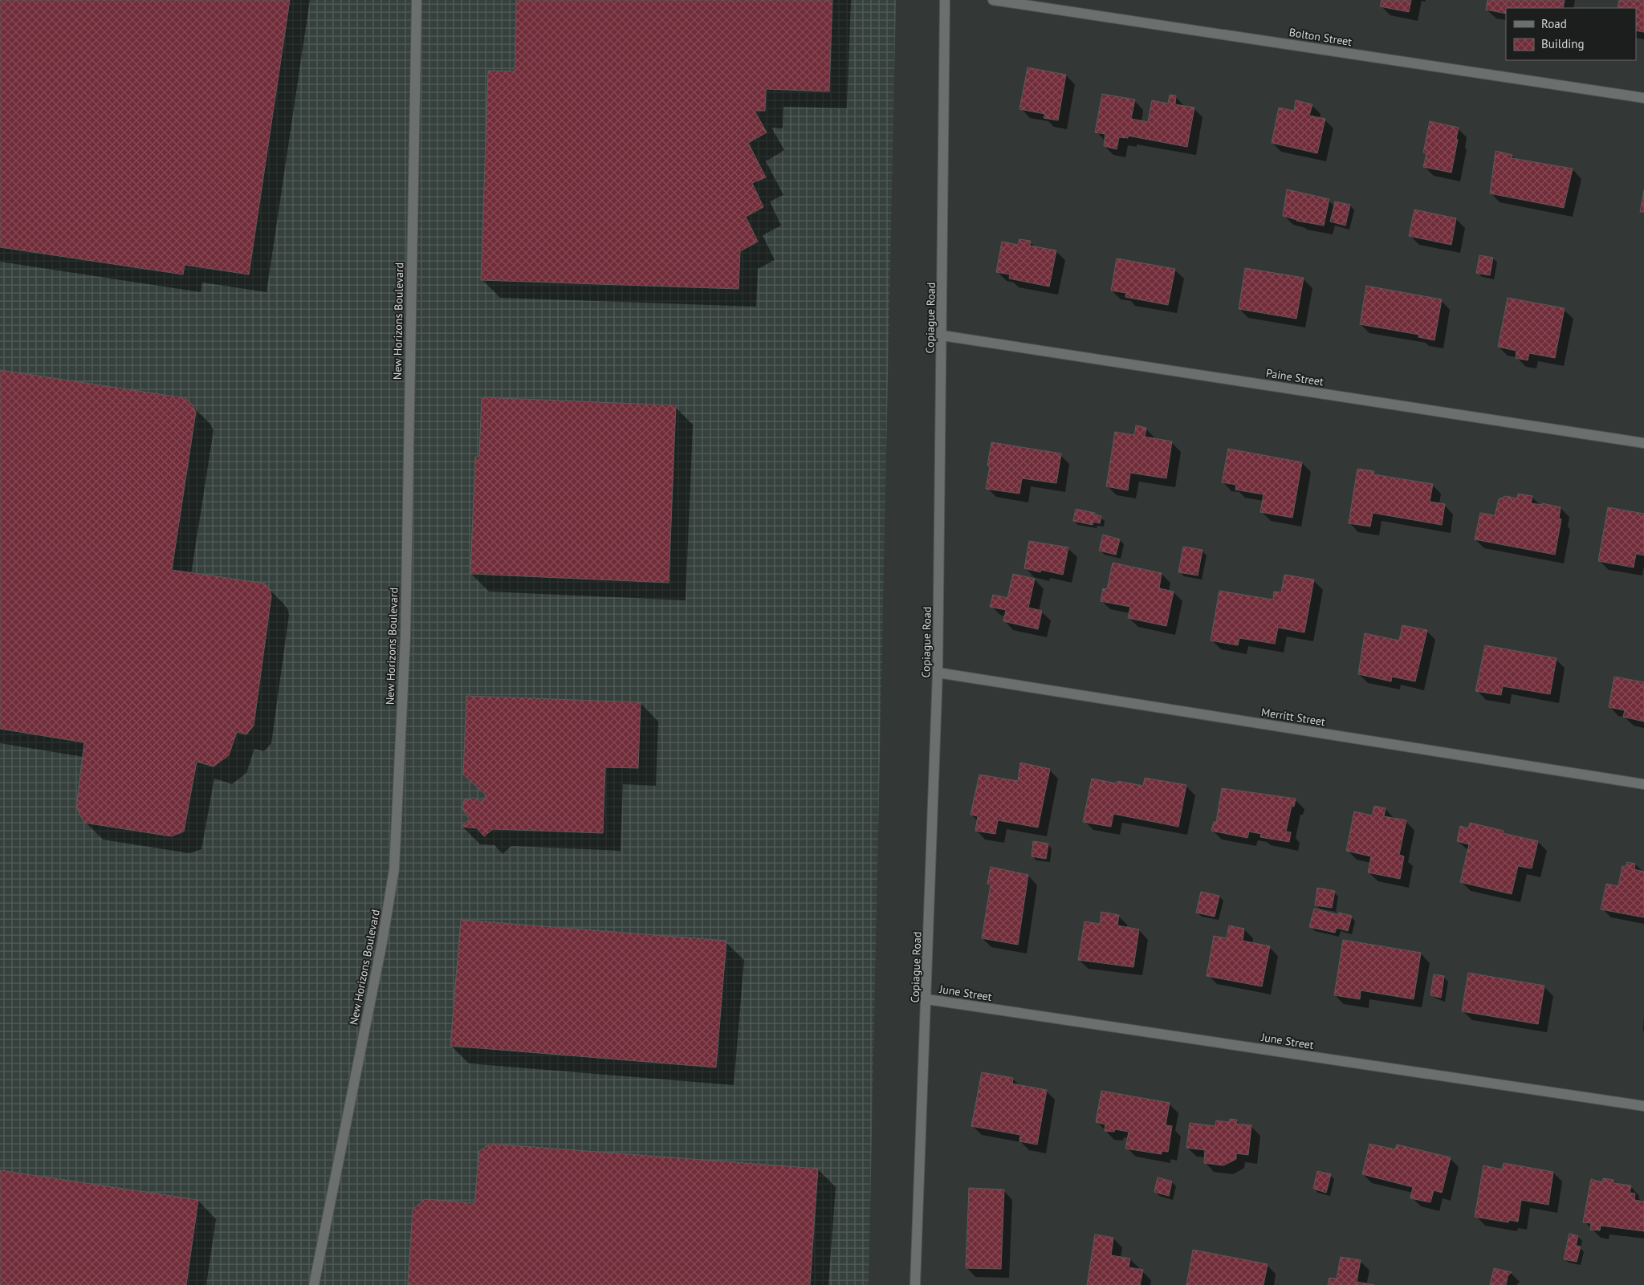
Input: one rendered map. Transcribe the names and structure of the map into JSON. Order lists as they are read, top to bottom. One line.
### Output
{"streets":{"street":["Bolton Street","Copiague Road","New Horizons Boulevard","Paine Street","Merritt Street","June Street"]},"crossings":[["Copiague Road","Paine Street"],["Copiague Road","Merritt Street"],["Copiague Road","June Street"]],"legend":["Road","Building"]}
